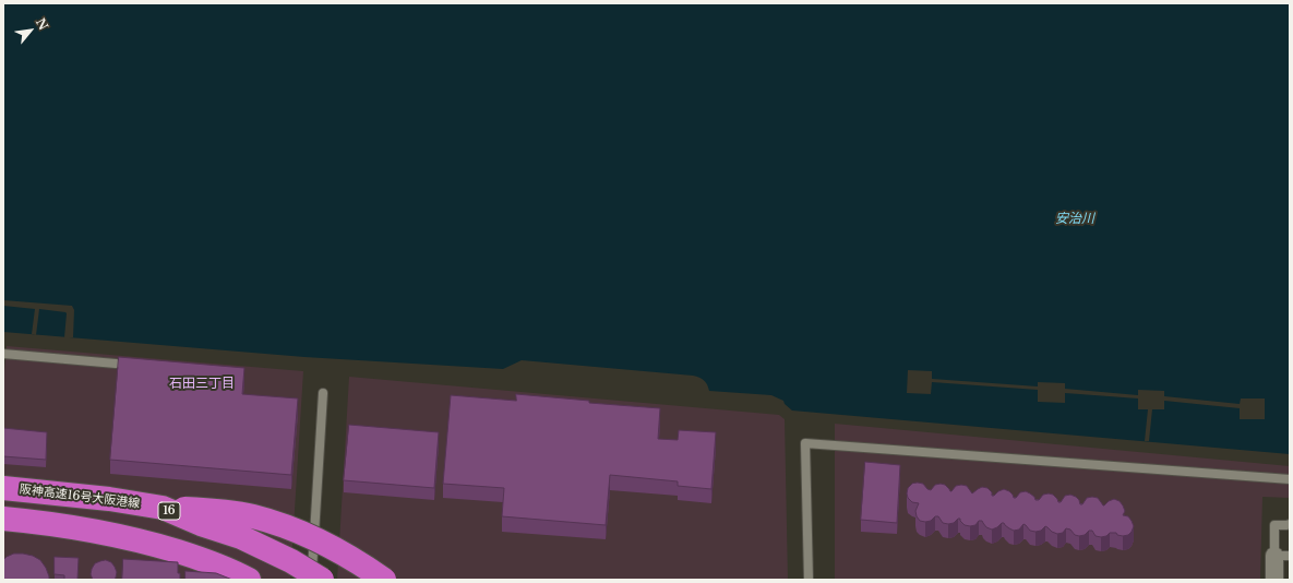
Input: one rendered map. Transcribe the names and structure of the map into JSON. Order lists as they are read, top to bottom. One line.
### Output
{"streets":{"highway":["阪神高速16号大阪港線","16"]},"districts":["石田三丁目"],"water":["安治川"],"north":"top right"}
